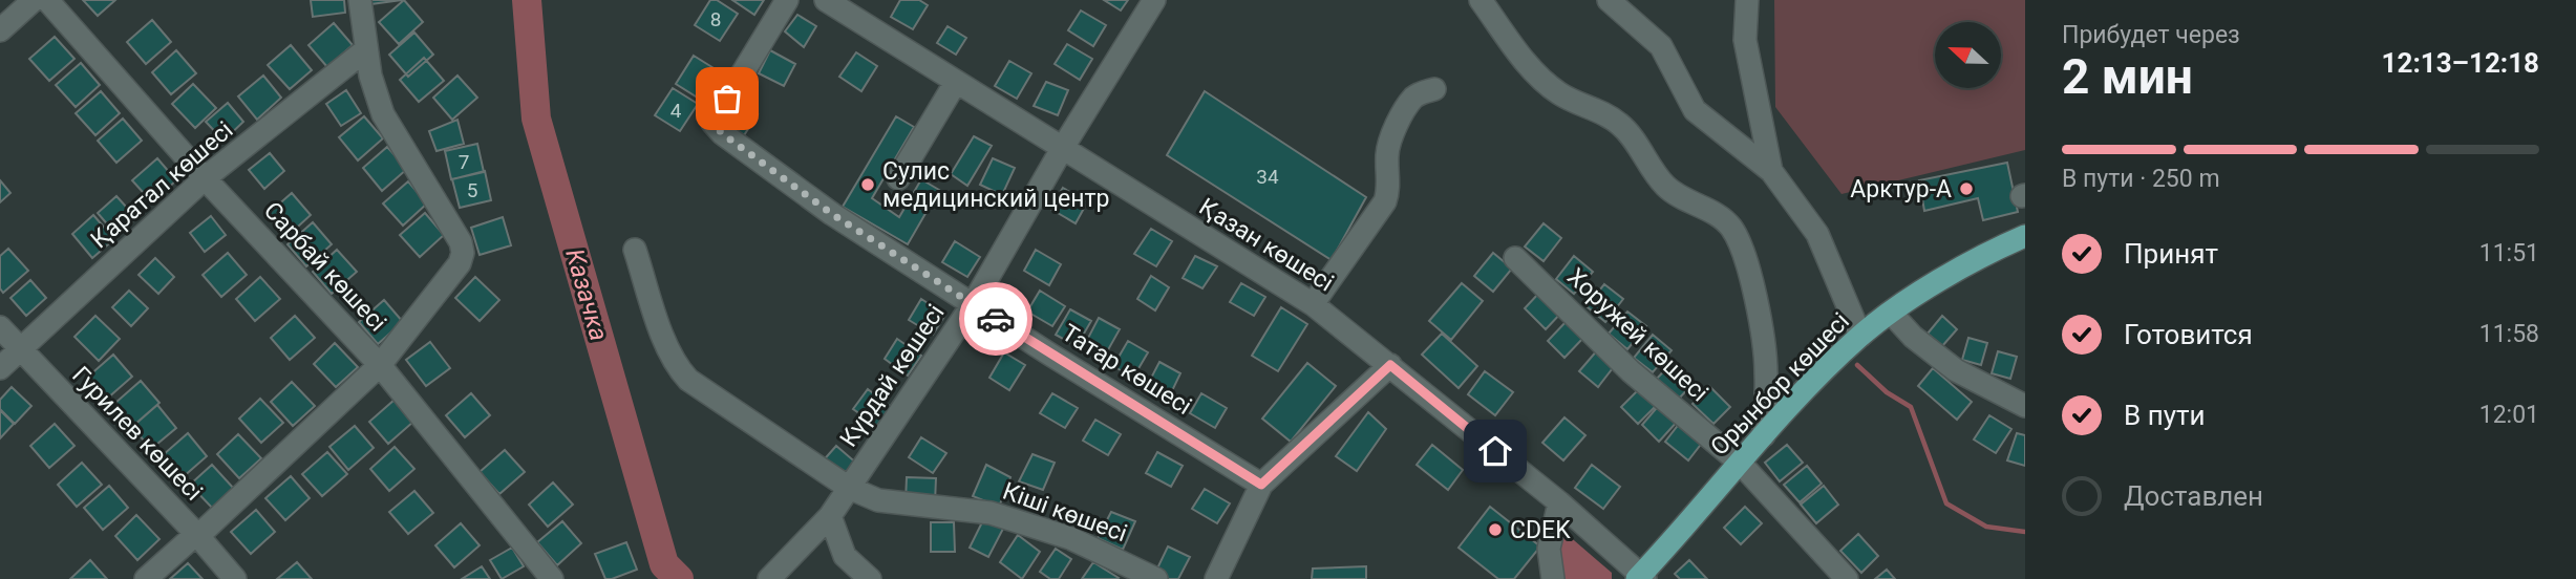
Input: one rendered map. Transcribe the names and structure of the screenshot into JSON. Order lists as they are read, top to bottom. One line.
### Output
{"streets":{"main road":["Орынбор көшесі"],"street":["Қаратал көшесі","Қазан көшесі","Сарбай көшесі","Хоружей көшесі","Татар көшесі","Күрдай көшесі","Гурилев көшесі","Кіші көшесі"]},"crossings":[["Қаратал көшесі","Сарбай көшесі"],["Қаратал көшесі","Гурилев көшесі"],["Қазан көшесі","Күрдай көшесі"],["Қазан көшесі","Орынбор көшесі"],["Хоружей көшесі","Орынбор көшесі"],["Татар көшесі","Күрдай көшесі"],["Күрдай көшесі","Кіші көшесі"]],"water":["Казачка"],"places":["Сулис медицинский центр","Арктур-А","CDEK"],"house_numbers":["8","4","7","34","5"],"north":"left","page":{"heading":["2 мин","Прибудет через","12:13–12:18"],"bar":"В пути · 250 m","list":[["Принят","11:51"],["Готовится","11:58"],["В пути","12:01"],"Доставлен"]}}
